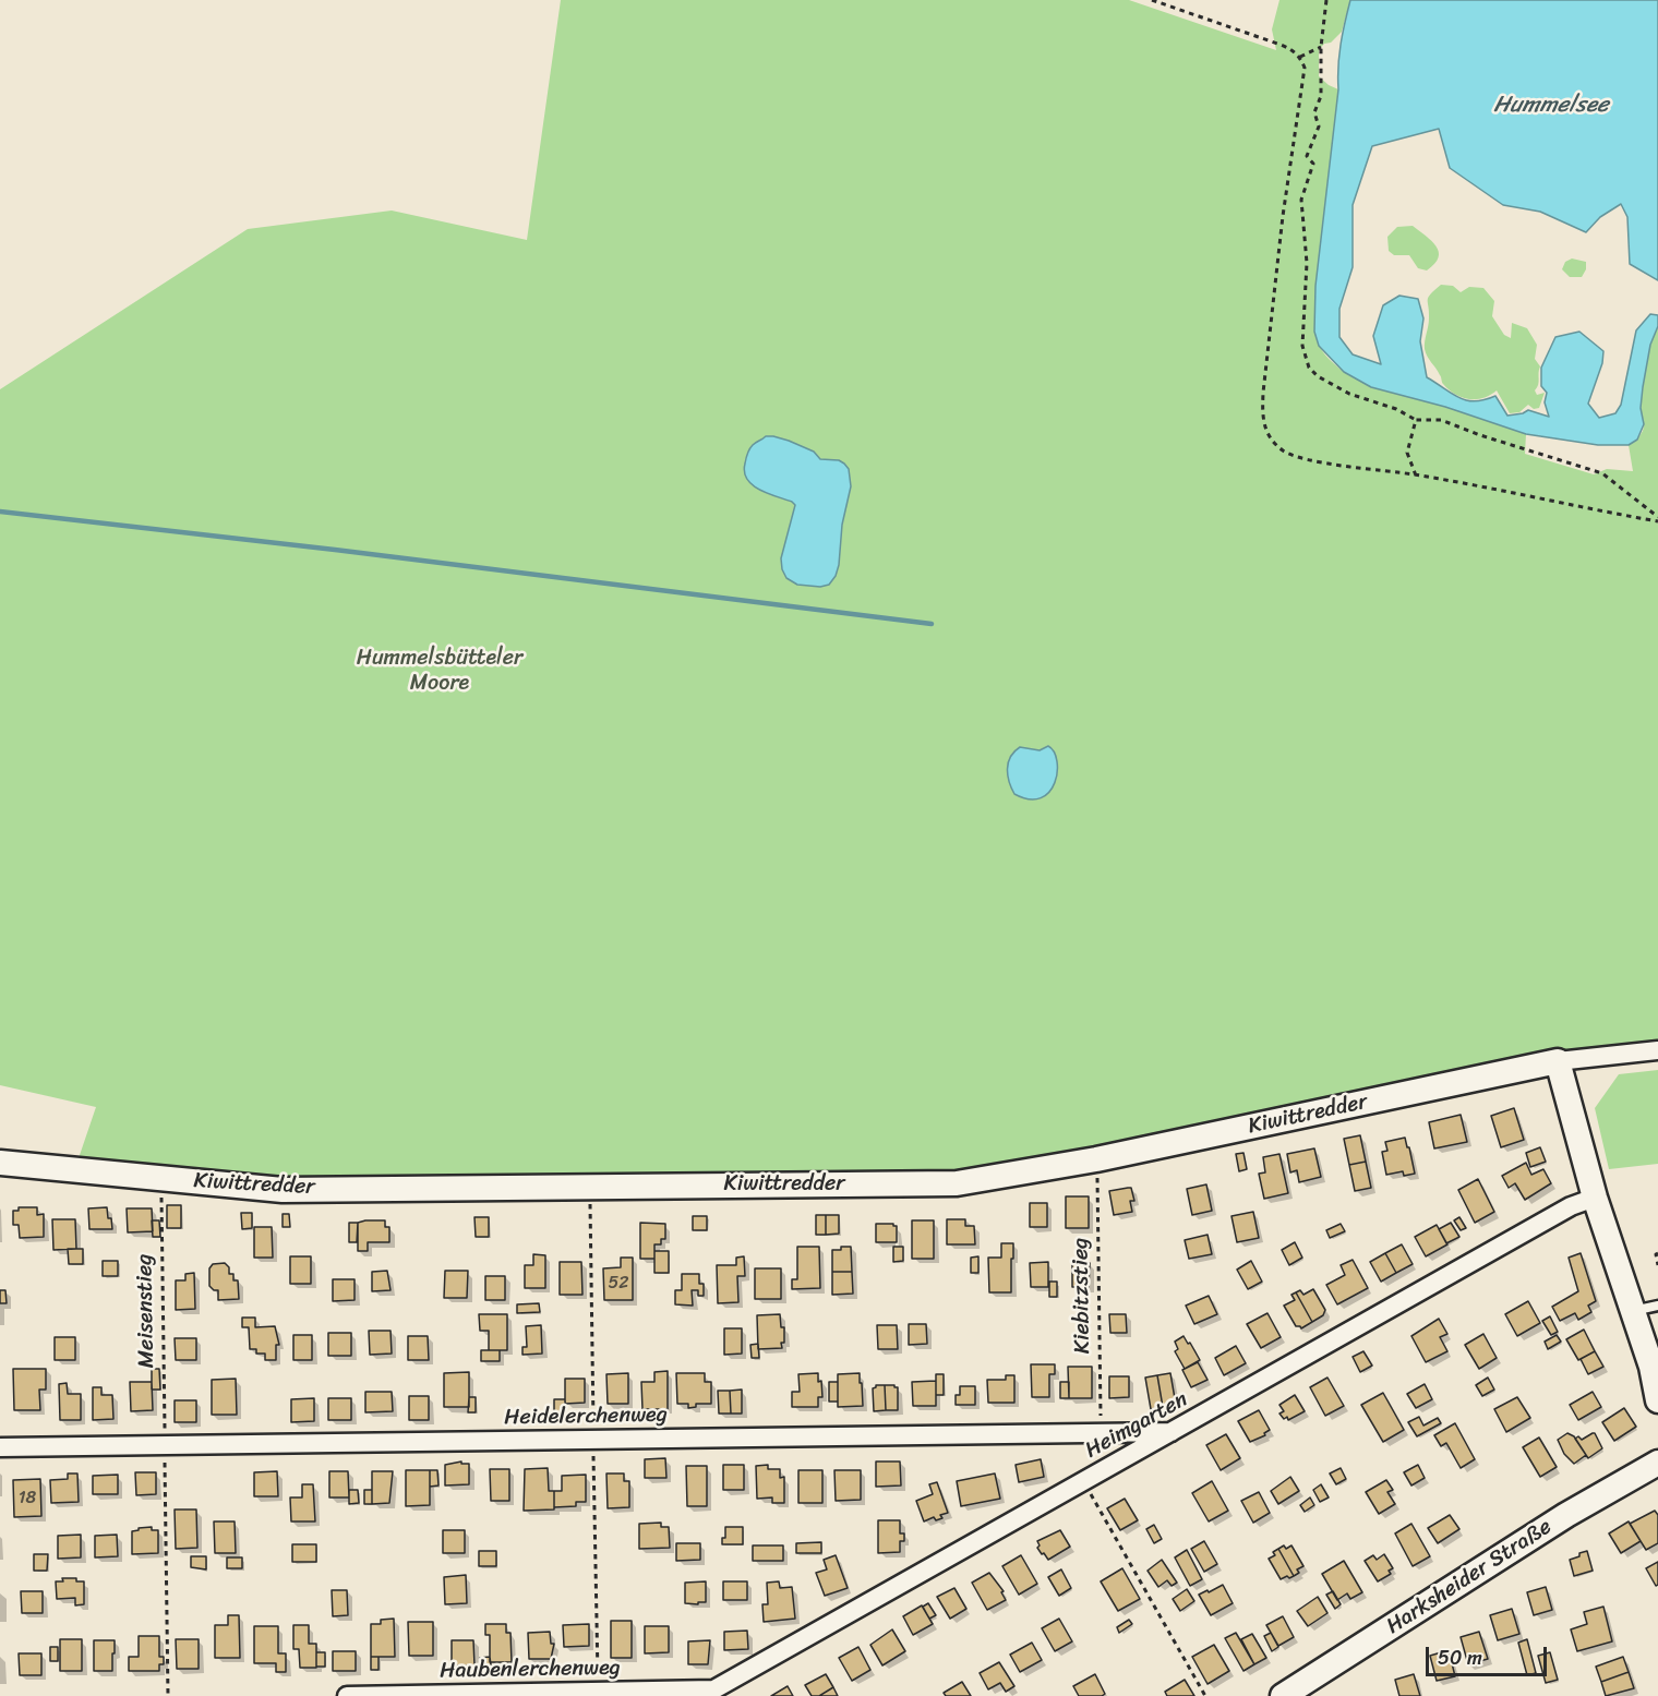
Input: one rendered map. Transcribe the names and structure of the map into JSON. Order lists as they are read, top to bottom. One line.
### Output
{"streets":{"street":["Kiwittredder","Heidelerchenweg","Heimgarten","Harksheider Straße","Haubenlerchenweg"],"path":["Kiebitzstieg","Meisenstieg"]},"crossings":[["Kiwittredder","Kiebitzstieg"],["Kiebitzstieg","Heidelerchenweg"],["Heidelerchenweg","Heimgarten"],["Heimgarten","Haubenlerchenweg"]],"water":["Hummelsee"],"parks":["Hummelsbütteler Moore"],"house_numbers":["52","18"],"scale_bar":"50 m"}
